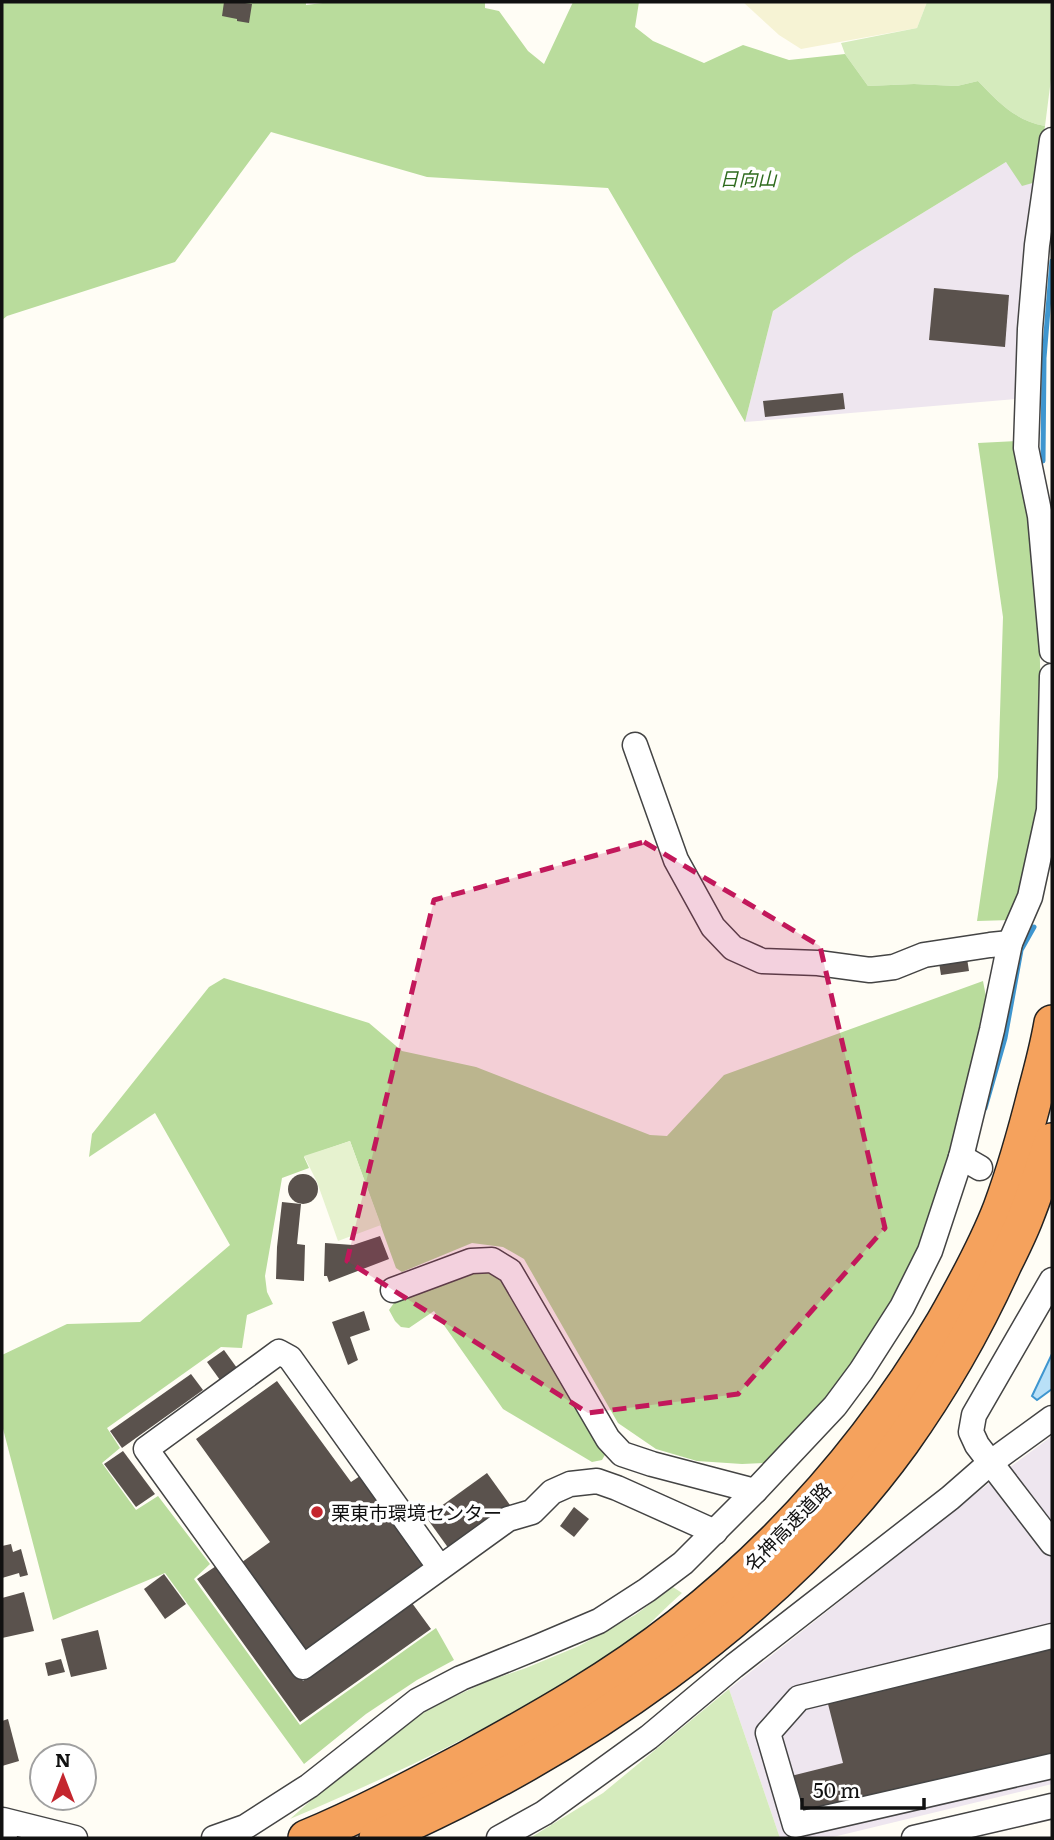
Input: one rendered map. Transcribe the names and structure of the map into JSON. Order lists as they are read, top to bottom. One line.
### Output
{"streets":{"highway":["名神高速道路"]},"parks":["日向山"],"places":["栗東市環境センター"],"scale_bar":"50 m","north":"top"}
